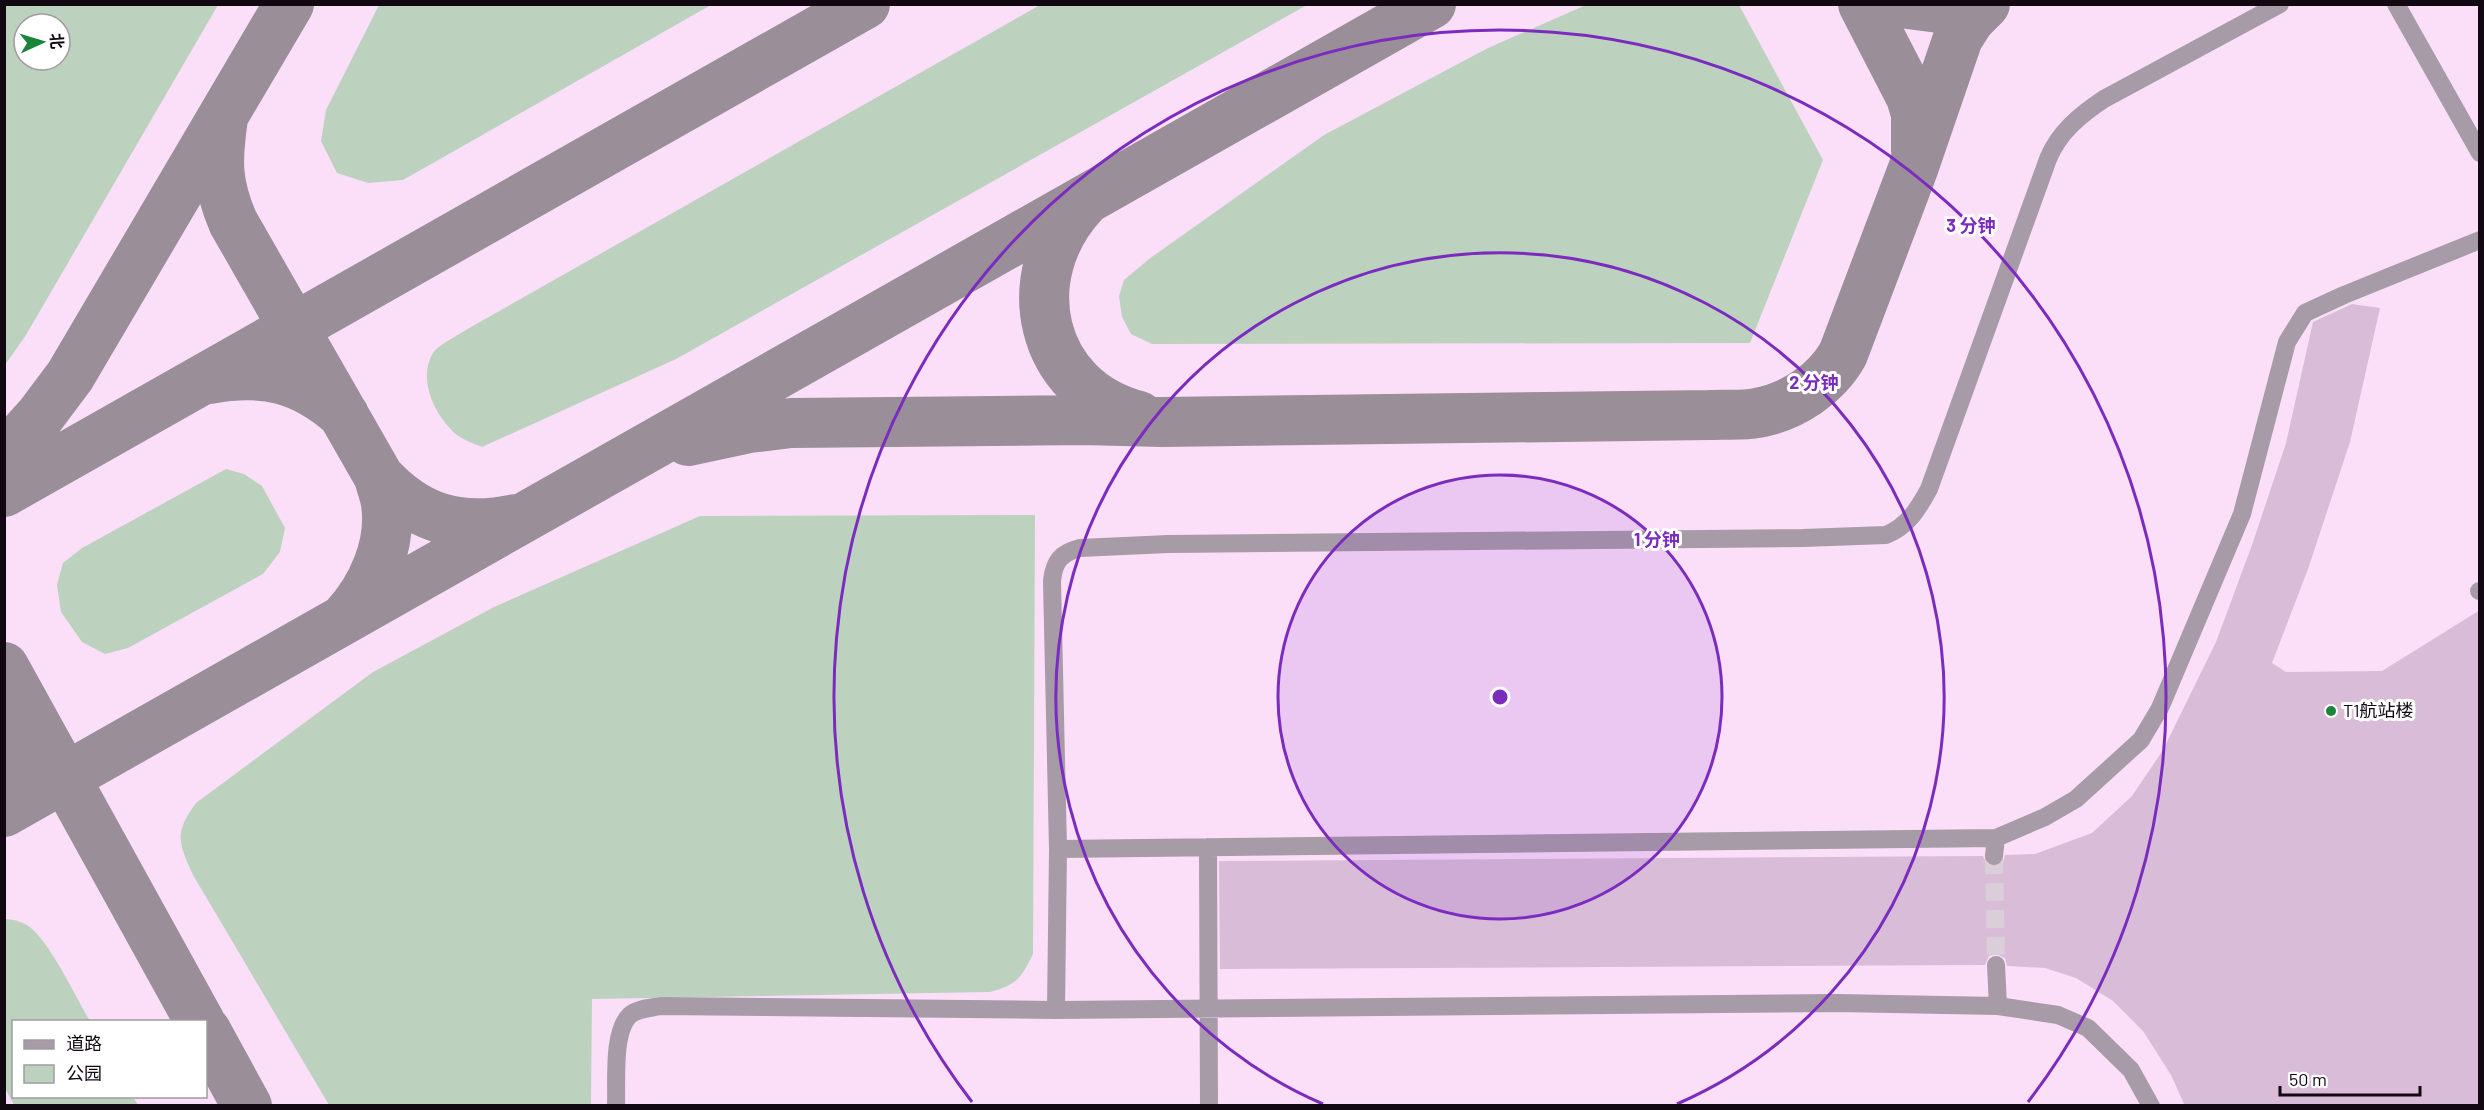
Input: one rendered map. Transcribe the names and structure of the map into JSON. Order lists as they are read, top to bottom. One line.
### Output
{"places":["T1航站楼"],"legend":["道路","公园"],"scale_bar":"50 m","north":"right","rings":["3 分钟","2 分钟","1 分钟"]}
